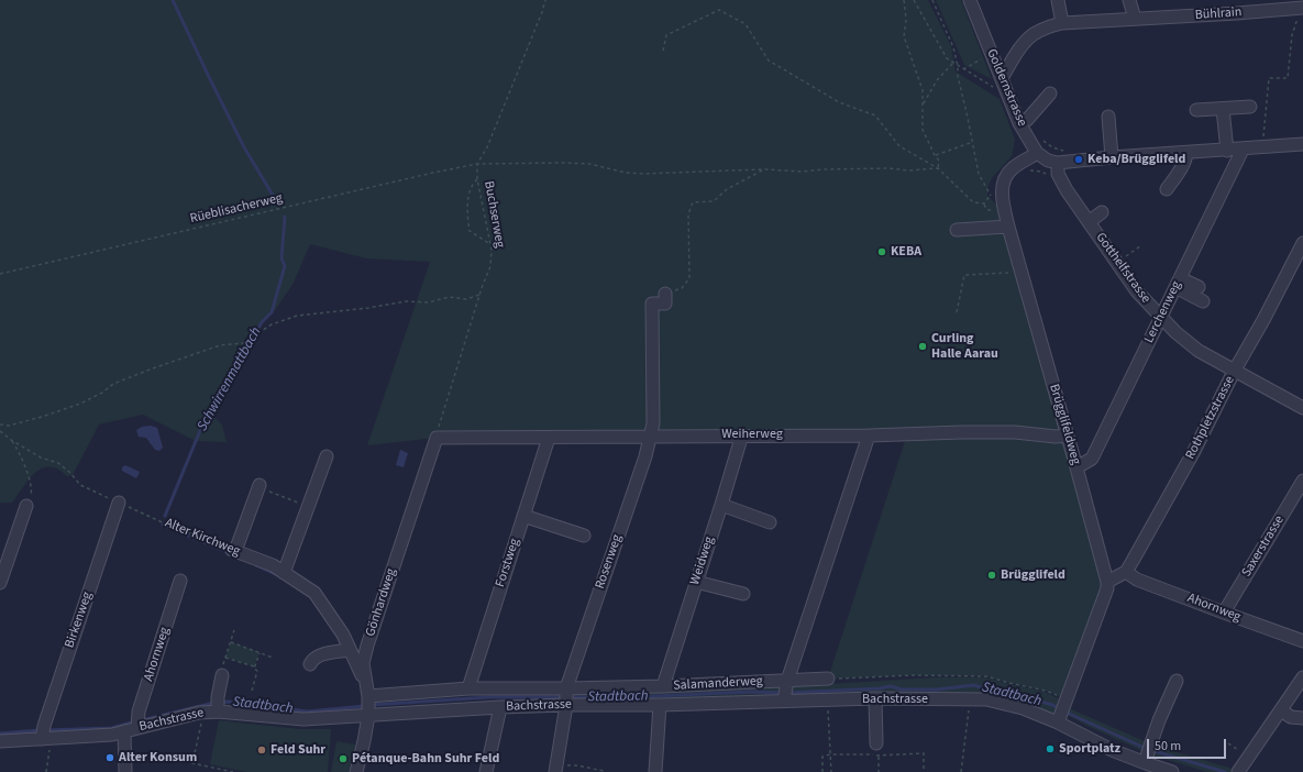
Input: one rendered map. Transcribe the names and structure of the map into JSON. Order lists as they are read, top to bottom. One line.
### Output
{"streets":{"street":["Bühlrain","Goldernstrasse","Gotthelfstrasse","Lerchenweg","Rothpletzstrasse","Brügglifeldweg","Weiherweg","Alter Kirchweg","Saxerstrasse","Weidweg","Rosenweg","Forstweg","Gönhardweg","Ahornweg","Birkenweg","Salamanderweg","Bachstrasse"],"path":["Rüeblisacherweg","Buchserweg"]},"crossings":[["Bühlrain","Goldernstrasse"],["Goldernstrasse","Brügglifeldweg"],["Rüeblisacherweg","Buchserweg"],["Buchserweg","Weiherweg"],["Buchserweg","Gönhardweg"],["Gotthelfstrasse","Lerchenweg"],["Gotthelfstrasse","Rothpletzstrasse"],["Lerchenweg","Brügglifeldweg"],["Rothpletzstrasse","Ahornweg"],["Brügglifeldweg","Weiherweg"],["Brügglifeldweg","Bachstrasse"],["Weiherweg","Weidweg"],["Weiherweg","Rosenweg"],["Weiherweg","Forstweg"],["Weiherweg","Gönhardweg"],["Alter Kirchweg","Gönhardweg"],["Alter Kirchweg","Birkenweg"],["Saxerstrasse","Ahornweg"],["Weidweg","Salamanderweg"],["Rosenweg","Salamanderweg"],["Rosenweg","Bachstrasse"],["Forstweg","Salamanderweg"],["Gönhardweg","Salamanderweg"],["Gönhardweg","Bachstrasse"],["Ahornweg","Bachstrasse"],["Birkenweg","Bachstrasse"]],"water":["Schwirrenmattbach","Stadtbach"],"places":["Keba/Brügglifeld","KEBA","Curling Halle Aarau","Brügglifeld","Sportplatz","Feld Suhr","Alter Konsum","Pétanque-Bahn Suhr Feld"],"scale_bar":"50 m"}
